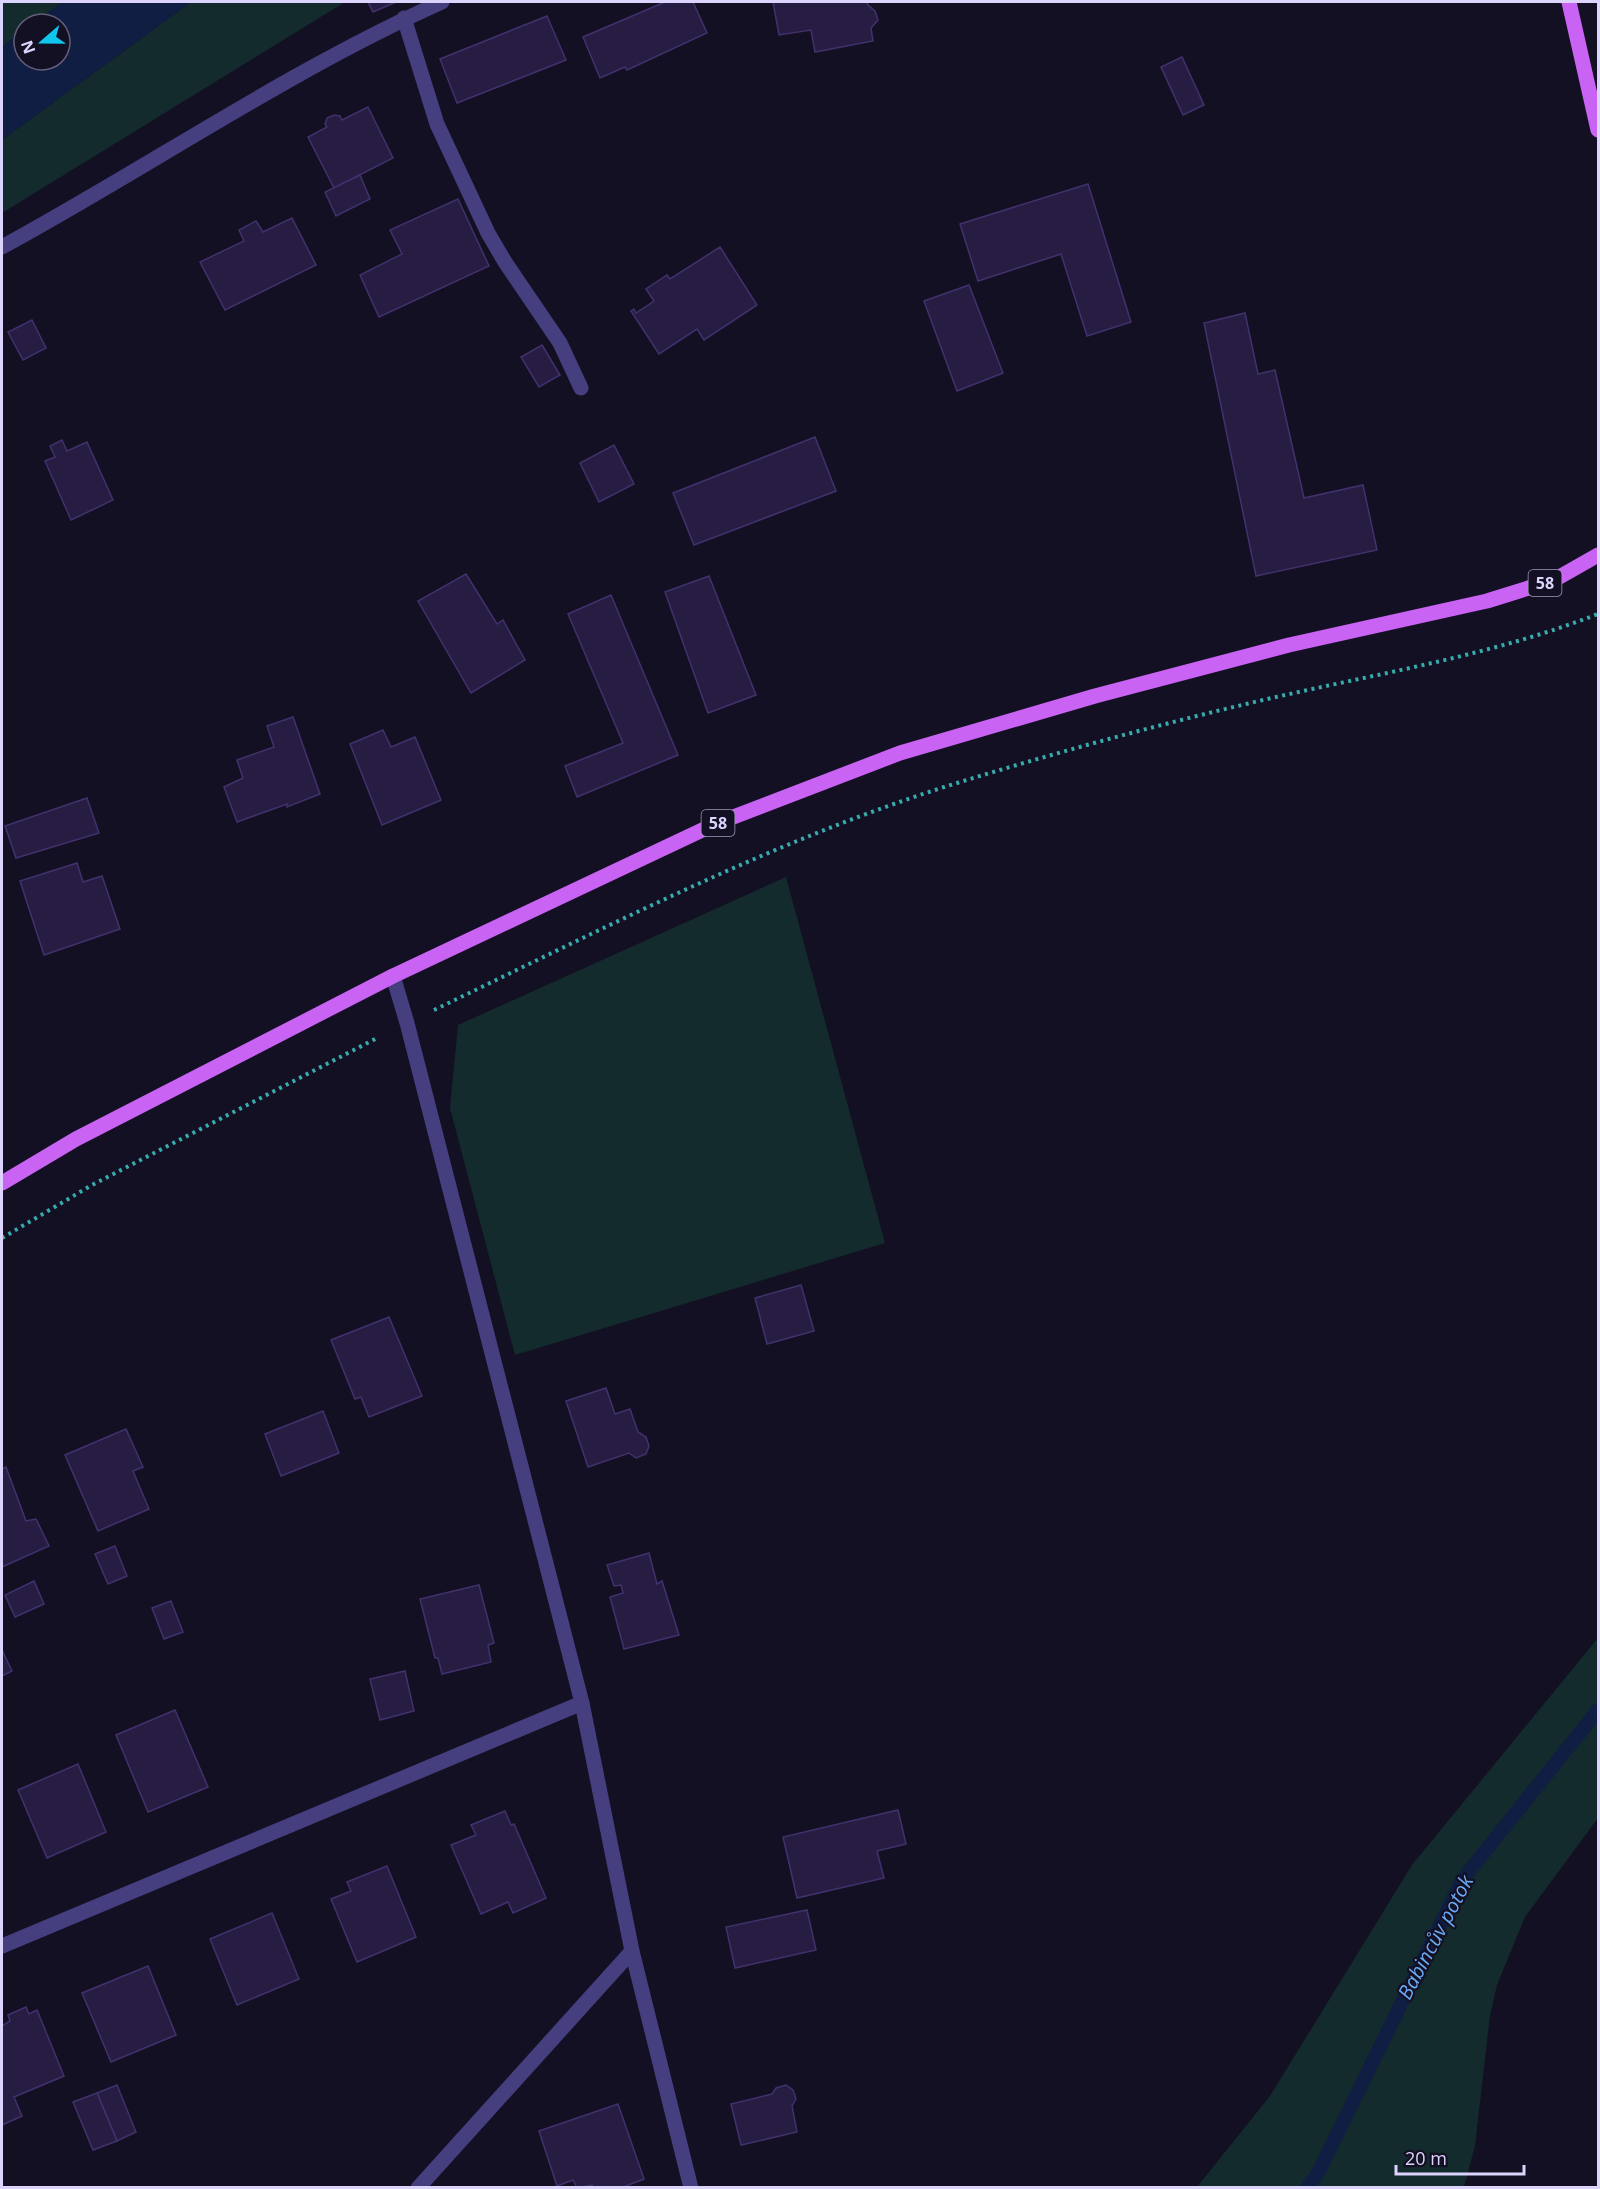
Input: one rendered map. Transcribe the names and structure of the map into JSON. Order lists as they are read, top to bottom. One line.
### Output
{"streets":{"main road":["58"]},"water":["Babincův potok"],"scale_bar":"20 m","north":"left"}
